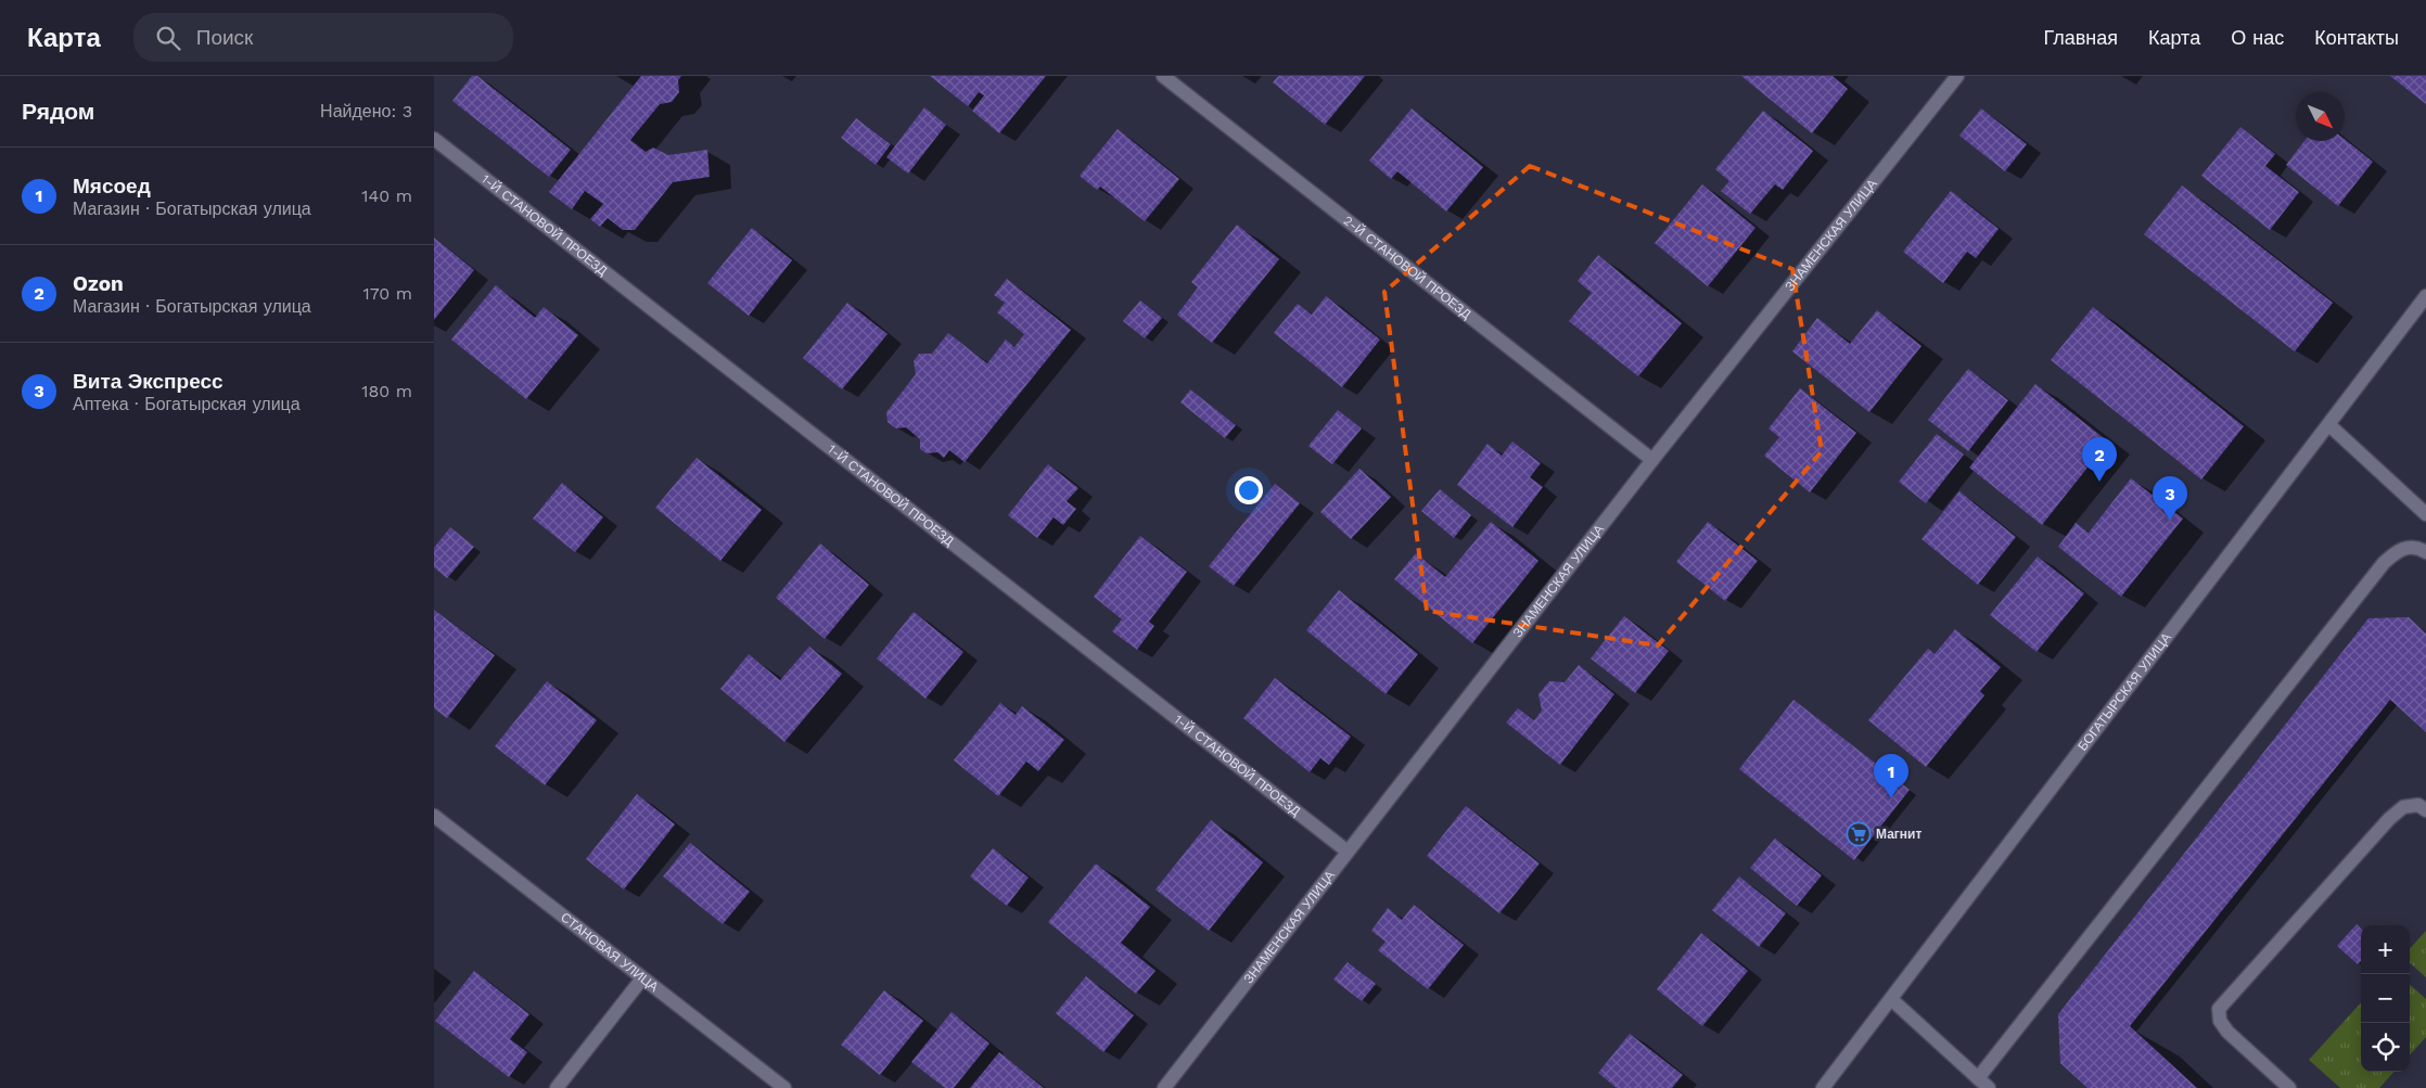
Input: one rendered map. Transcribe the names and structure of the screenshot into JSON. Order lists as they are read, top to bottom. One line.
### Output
{"streets":{"street":["1-Й СТАНОВОЙ ПРОЕЗД","ЗНАМЕНСКАЯ УЛИЦА","2-Й СТАНОВОЙ ПРОЕЗД","БОГАТЫРСКАЯ УЛИЦА","СТАНОВАЯ УЛИЦА"]},"crossings":[["1-Й СТАНОВОЙ ПРОЕЗД","ЗНАМЕНСКАЯ УЛИЦА"],["ЗНАМЕНСКАЯ УЛИЦА","2-Й СТАНОВОЙ ПРОЕЗД"]],"places":{"supermarket":["Магнит"]},"north":"bottom right","page":{"header":"Карта","search":"Поиск","nav":["Главная","Карта","О нас","Контакты"],"heading":["Рядом","Найдено: 3"],"list":[{"mark":"1","name":"Мясоед","note":"Магазин · Богатырская улица","value":"140 m"},{"mark":"2","name":"Ozon","note":"Магазин · Богатырская улица","value":"170 m"},{"mark":"3","name":"Вита Экспресс","note":"Аптека · Богатырская улица","value":"180 m"}],"pins":["2","3","1"],"map_buttons":["+","−"]}}
